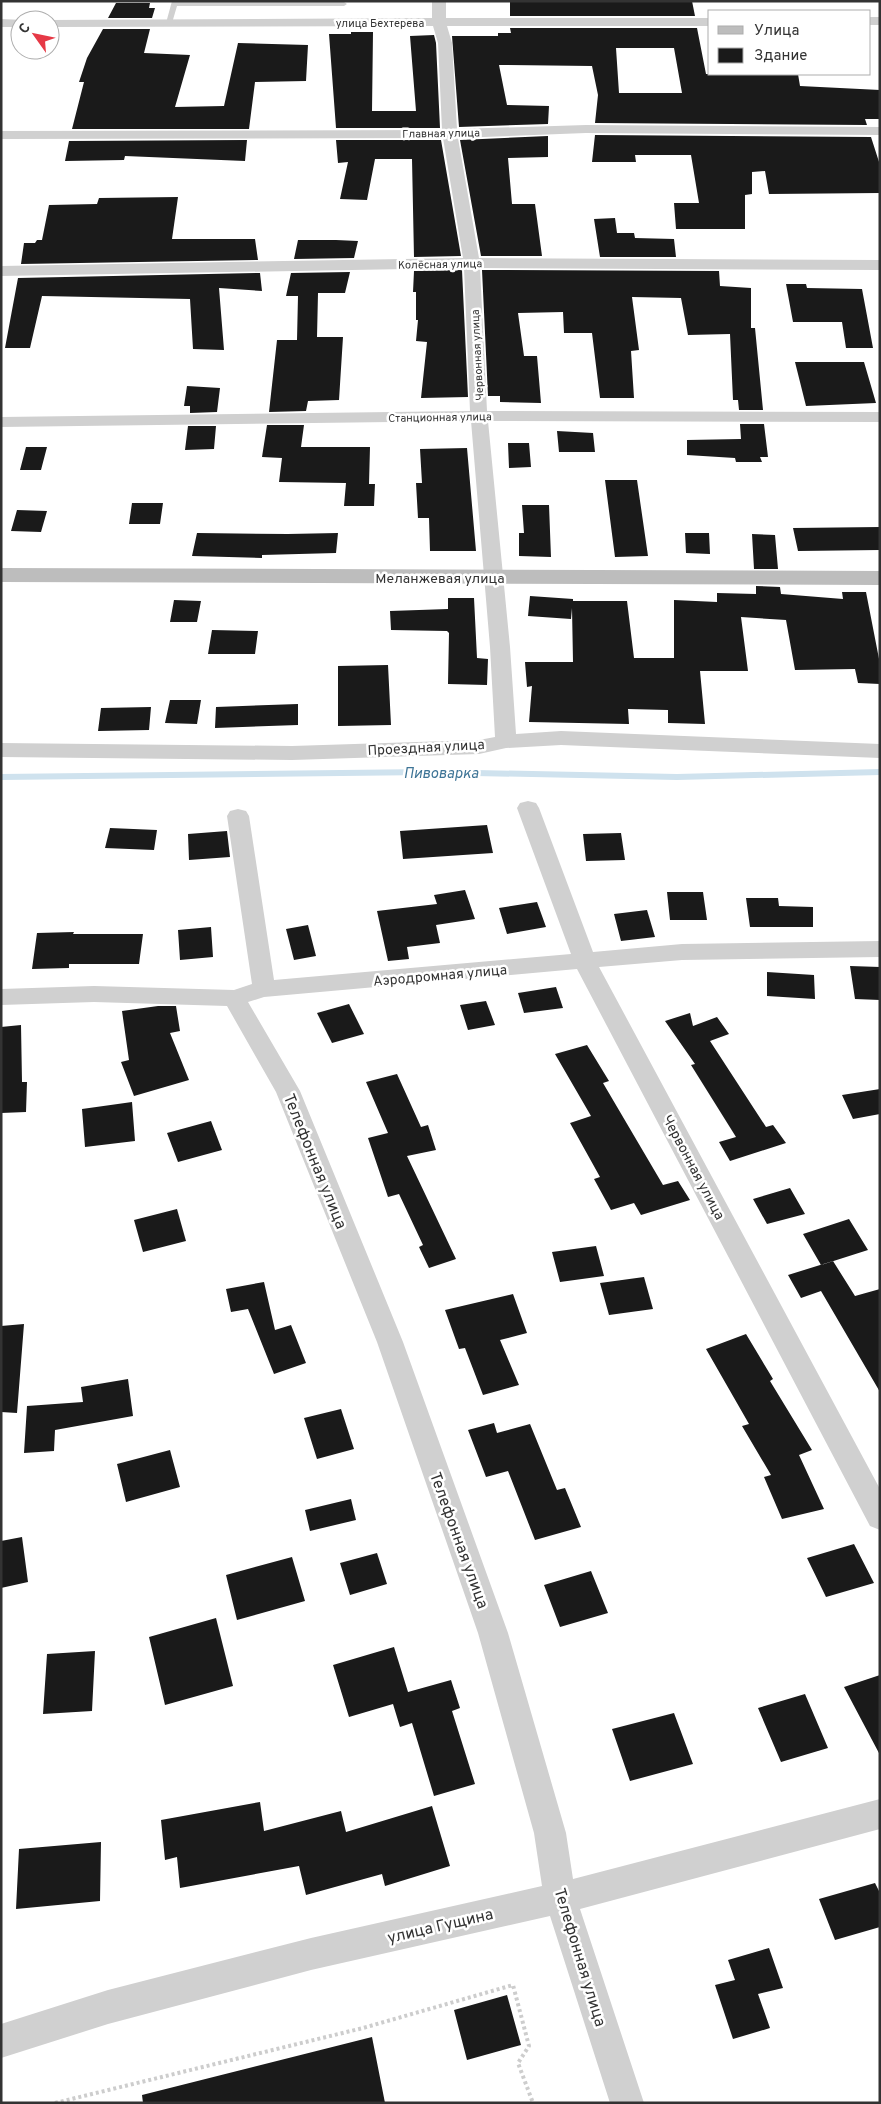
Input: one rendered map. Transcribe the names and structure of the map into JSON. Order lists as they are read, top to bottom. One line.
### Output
{"streets":{"street":["улица Бехтерева","Главная улица","Колёсная улица","Червонная улица","Станционная улица","Меланжевая улица","Проездная улица","Аэродромная улица","Телефонная улица","улица Гущина"]},"crossings":[["улица Бехтерева","Червонная улица"],["Главная улица","Червонная улица"],["Колёсная улица","Червонная улица"],["Червонная улица","Станционная улица"],["Червонная улица","Меланжевая улица"],["Червонная улица","Проездная улица"],["Червонная улица","Аэродромная улица"],["Аэродромная улица","Телефонная улица"],["Телефонная улица","улица Гущина"]],"water":["Пивоварка"],"legend":["Улица","Здание"],"north":"top left"}
